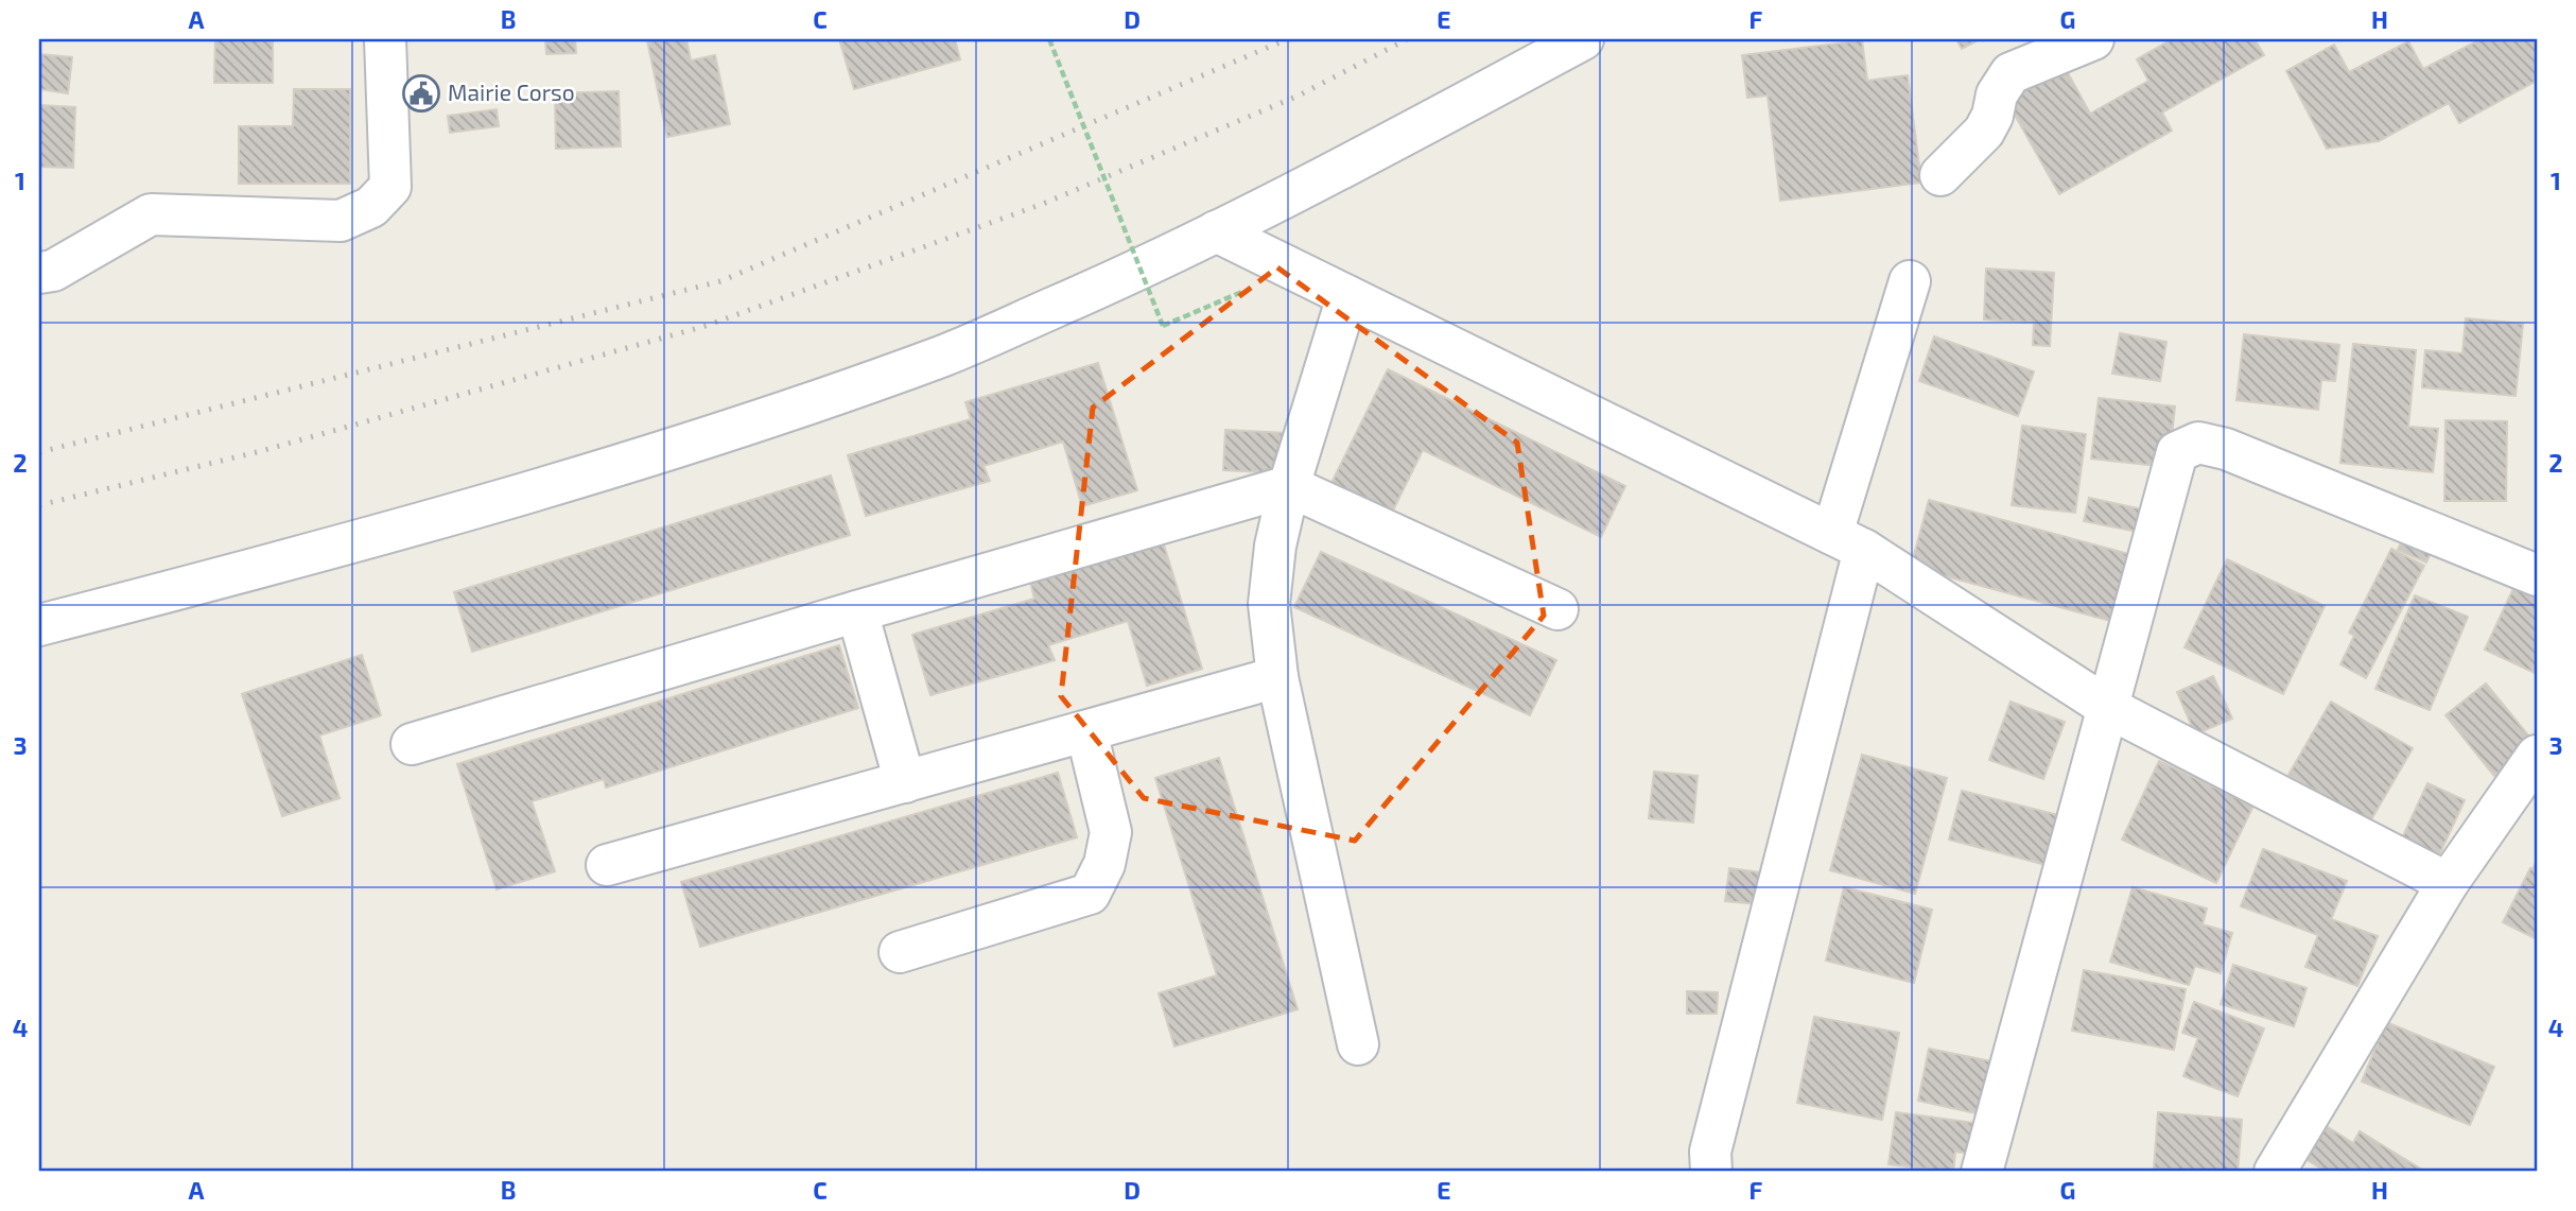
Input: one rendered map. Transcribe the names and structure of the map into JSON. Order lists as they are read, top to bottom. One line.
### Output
{"places":{"public building":["Mairie Corso"]},"grid":{"columns":["A","B","C","D","E","F","G","H"],"rows":["1","2","3","4"]}}
